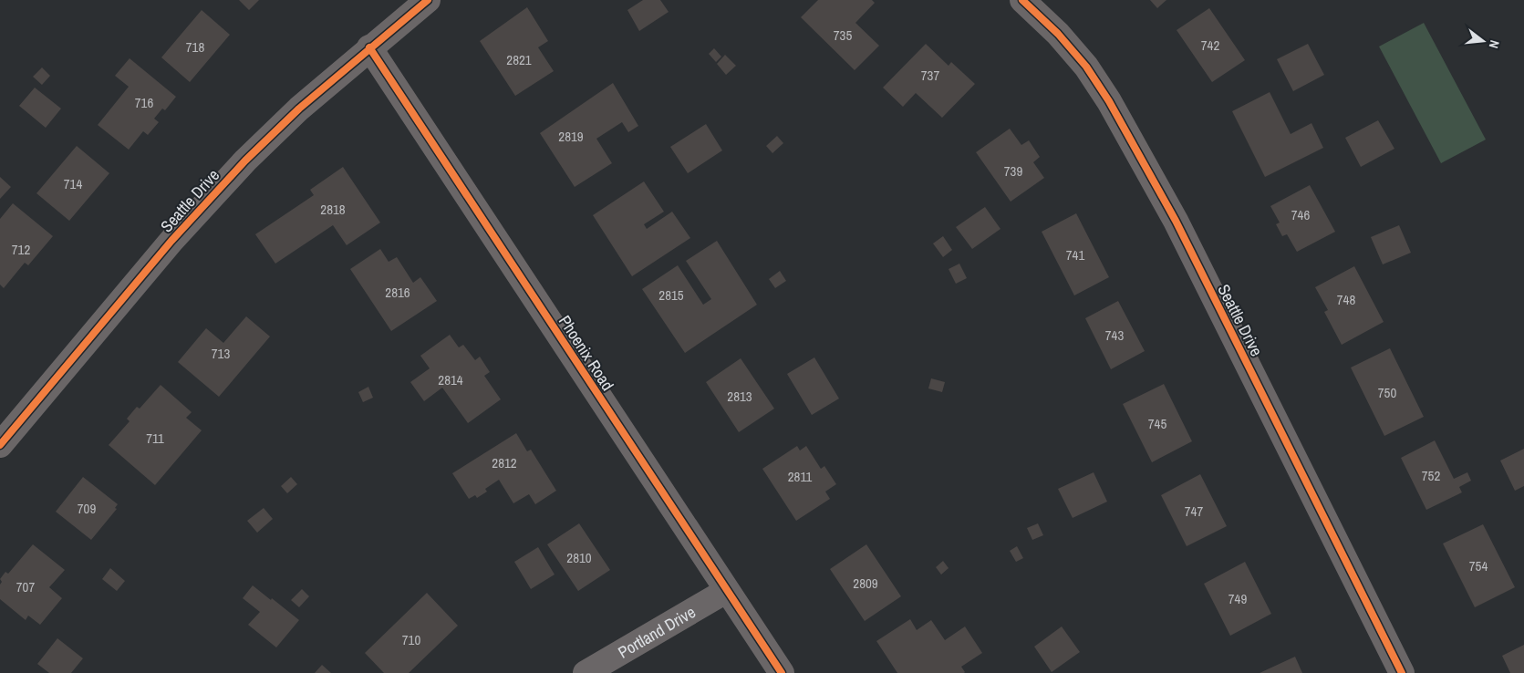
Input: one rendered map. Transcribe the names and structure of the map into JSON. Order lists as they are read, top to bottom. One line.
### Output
{"streets":{"street":["Seattle Drive","Phoenix Road","Portland Drive"]},"crossings":[["Seattle Drive","Phoenix Road"],["Phoenix Road","Portland Drive"]],"house_numbers":["735","742","718","2821","737","716","2819","739","714","2818","746","712","741","2816","2815","748","743","713","2814","750","2813","745","711","2812","752","2811","709","747","2810","754","2809","707","749","710"],"north":"right"}
